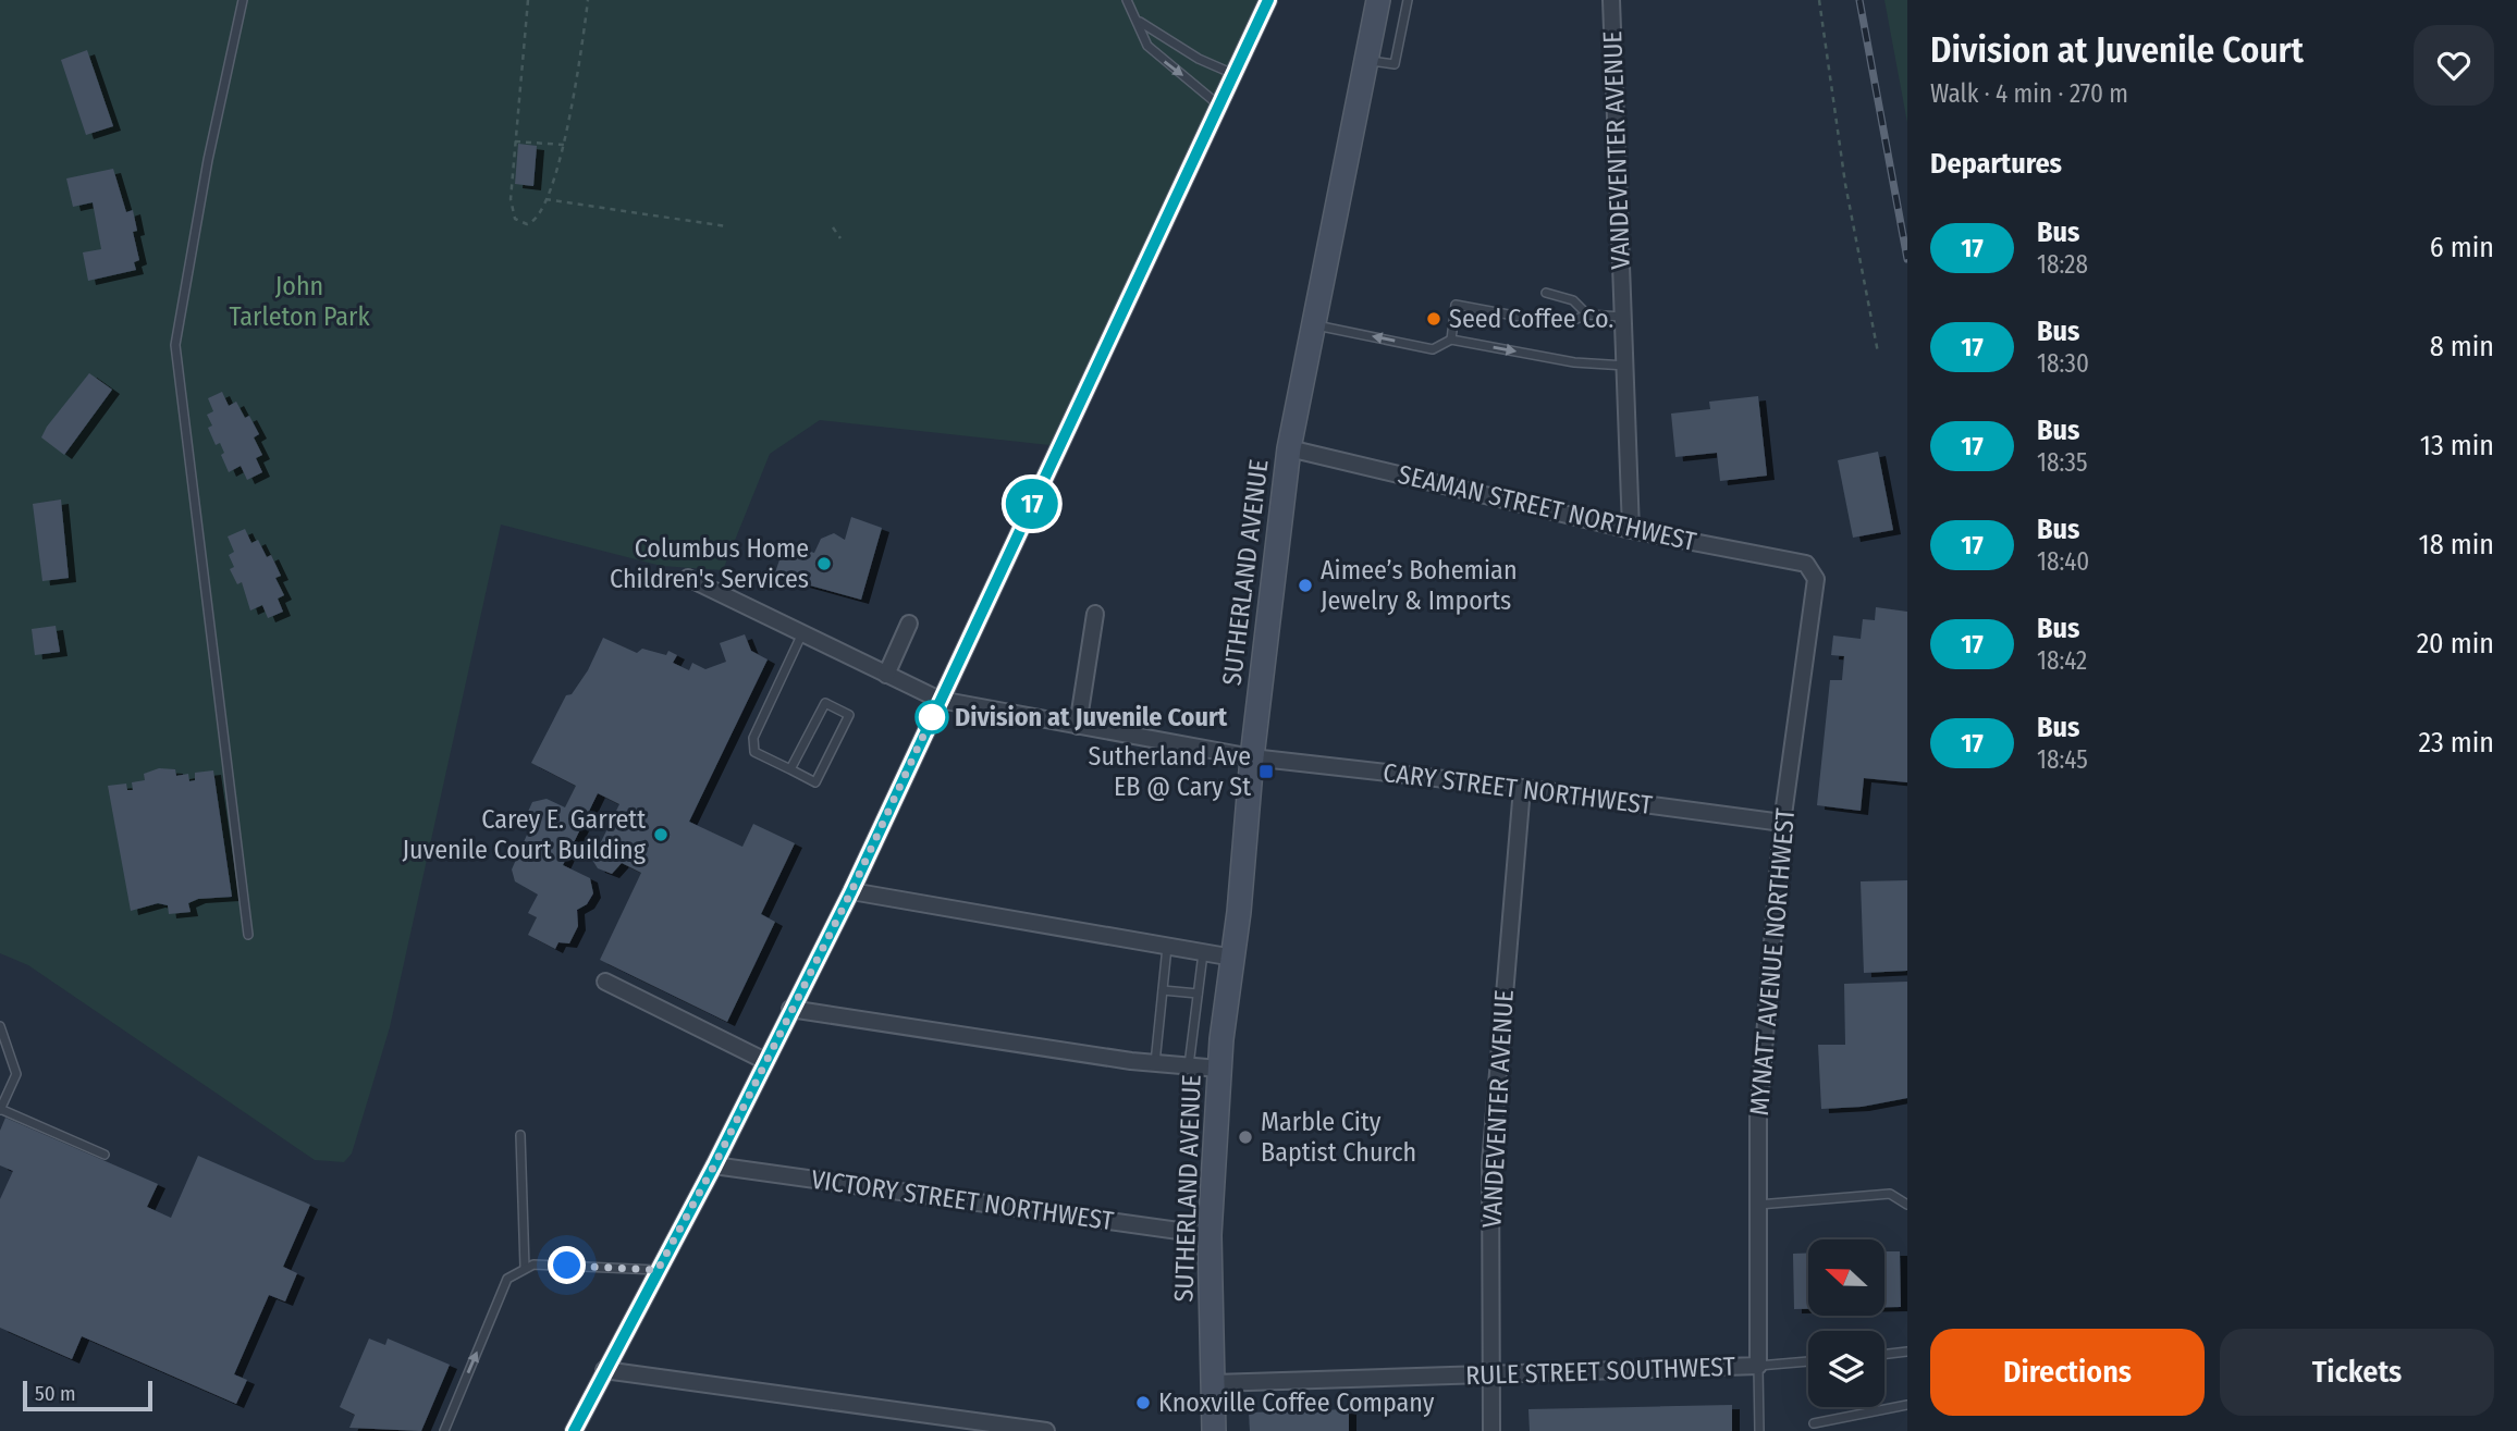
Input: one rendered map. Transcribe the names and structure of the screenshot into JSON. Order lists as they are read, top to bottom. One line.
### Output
{"streets":{"street":["VANDEVENTER AVENUE","SEAMAN STREET NORTHWEST","SUTHERLAND AVENUE","CARY STREET NORTHWEST","MYNATT AVENUE NORTHWEST","VICTORY STREET NORTHWEST","RULE STREET SOUTHWEST"]},"crossings":[["VANDEVENTER AVENUE","SEAMAN STREET NORTHWEST"],["VANDEVENTER AVENUE","CARY STREET NORTHWEST"],["VANDEVENTER AVENUE","RULE STREET SOUTHWEST"],["SEAMAN STREET NORTHWEST","SUTHERLAND AVENUE"],["SEAMAN STREET NORTHWEST","MYNATT AVENUE NORTHWEST"],["SUTHERLAND AVENUE","CARY STREET NORTHWEST"],["SUTHERLAND AVENUE","VICTORY STREET NORTHWEST"],["SUTHERLAND AVENUE","RULE STREET SOUTHWEST"],["CARY STREET NORTHWEST","MYNATT AVENUE NORTHWEST"],["MYNATT AVENUE NORTHWEST","RULE STREET SOUTHWEST"]],"parks":["John Tarleton Park"],"places":{"other":["Seed Coffee Co.","Columbus Home Children's Services","Aimee’s Bohemian Jewelry & Imports","Division at Juvenile Court","Carey E. Garrett Juvenile Court Building","Marble City Baptist Church","Knoxville Coffee Company"],"transit":["Sutherland Ave EB @ Cary St"]},"lines":["bus line 17"],"scale_bar":"50 m","north":"left","page":{"on_map":"17","heading":[["Division at Juvenile Court","Walk · 4 min · 270 m"],"Departures"],"list":[{"mark":"17","name":"Bus","note":"18:28","value":"6 min"},{"mark":"17","name":"Bus","note":"18:30","value":"8 min"},{"mark":"17","name":"Bus","note":"18:35","value":"13 min"},{"mark":"17","name":"Bus","note":"18:40","value":"18 min"},{"mark":"17","name":"Bus","note":"18:42","value":"20 min"},{"mark":"17","name":"Bus","note":"18:45","value":"23 min"}],"buttons":["Directions","Tickets"],"scale":"50 m"}}
